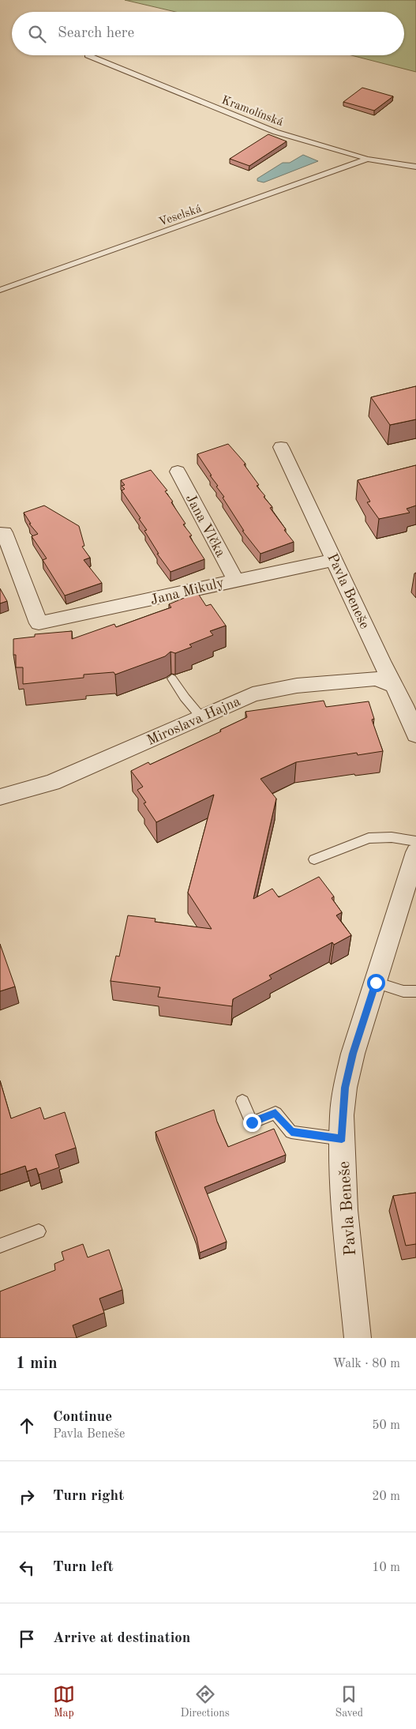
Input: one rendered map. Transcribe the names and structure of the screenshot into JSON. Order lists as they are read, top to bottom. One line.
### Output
{"streets":{"street":["Jana Vlčka","Jana Mikuly","Pavla Beneše","Miroslava Hajna"],"lane":["Kramolínská","Veselská"]},"crossings":[["Kramolínská","Veselská"],["Jana Vlčka","Jana Mikuly"],["Jana Mikuly","Pavla Beneše"],["Pavla Beneše","Miroslava Hajna"]],"page":{"search":"Search here","heading":["1 min","Walk · 80 m"],"list":[["Continue","Pavla Beneše","50 m"],["Turn right","20 m"],["Turn left","10 m"],"Arrive at destination"],"nav":["Map","Directions","Saved"]}}
